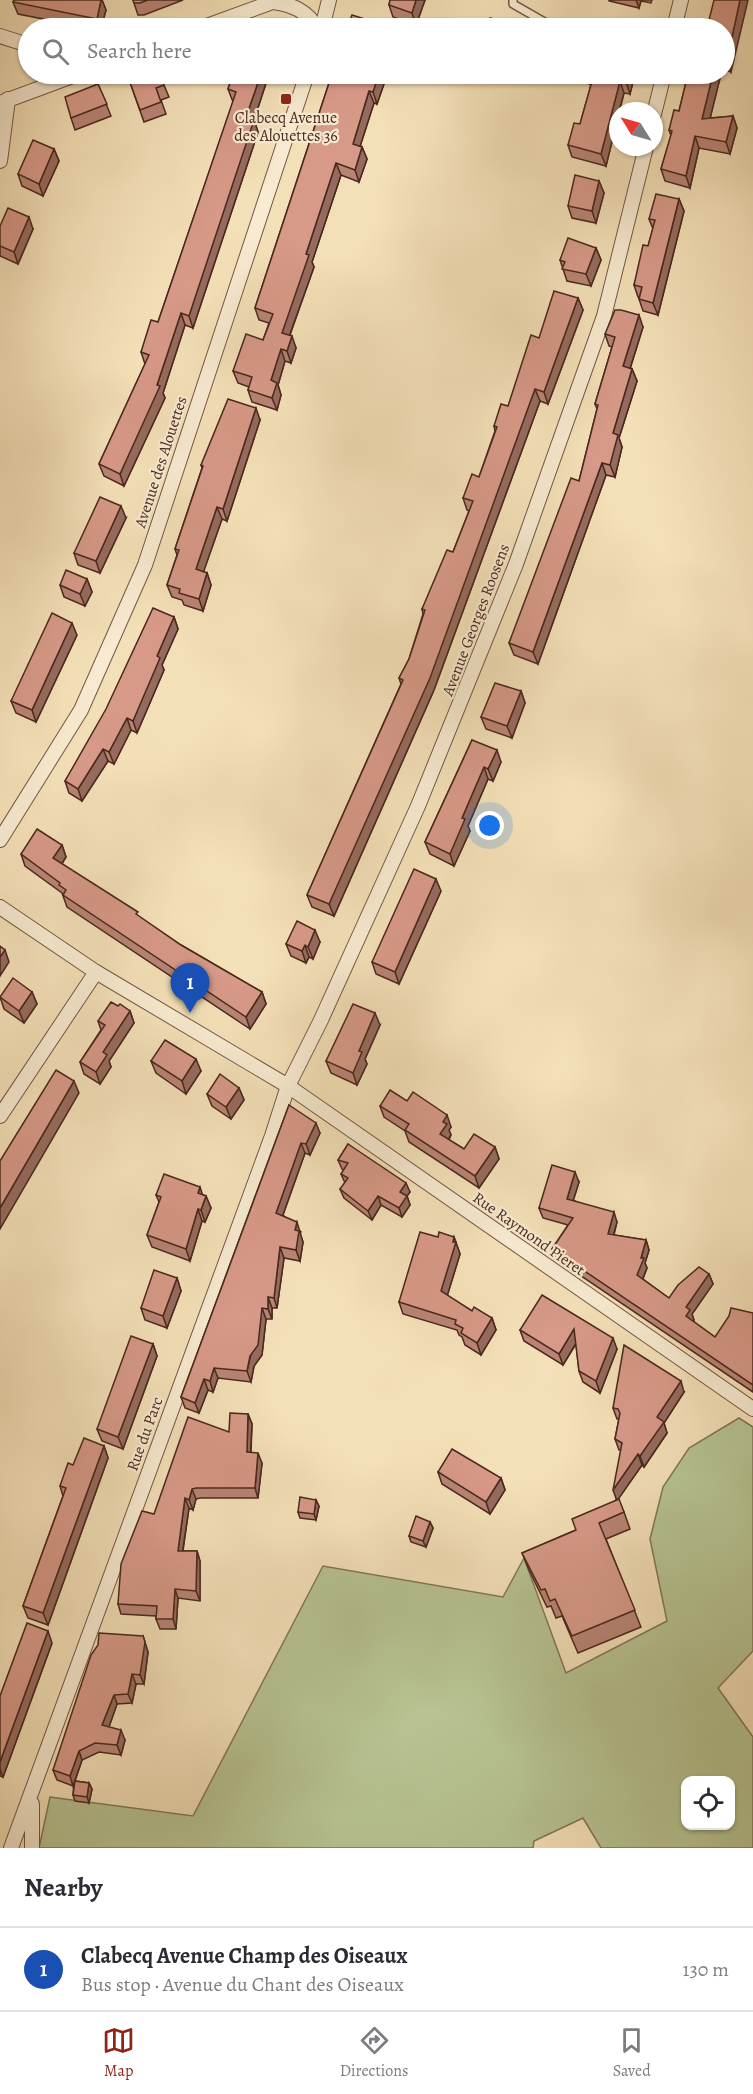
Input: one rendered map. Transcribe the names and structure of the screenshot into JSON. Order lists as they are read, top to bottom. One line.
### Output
{"streets":{"street":["Avenue des Alouettes","Avenue Georges Roosens","Rue Raymond Pieret","Rue du Parc"]},"crossings":[["Avenue Georges Roosens","Rue Raymond Pieret"],["Avenue Georges Roosens","Rue du Parc"],["Rue Raymond Pieret","Rue du Parc"]],"places":{"transit":["Clabecq Avenue des Alouettes 36"]},"north":"top left","page":{"search":"Search here","pins":"1","heading":"Nearby","list":[{"mark":"1","name":"Clabecq Avenue Champ des Oiseaux","note":"Bus stop · Avenue du Chant des Oiseaux","value":"130 m"}],"nav":["Map","Directions","Saved"]}}
